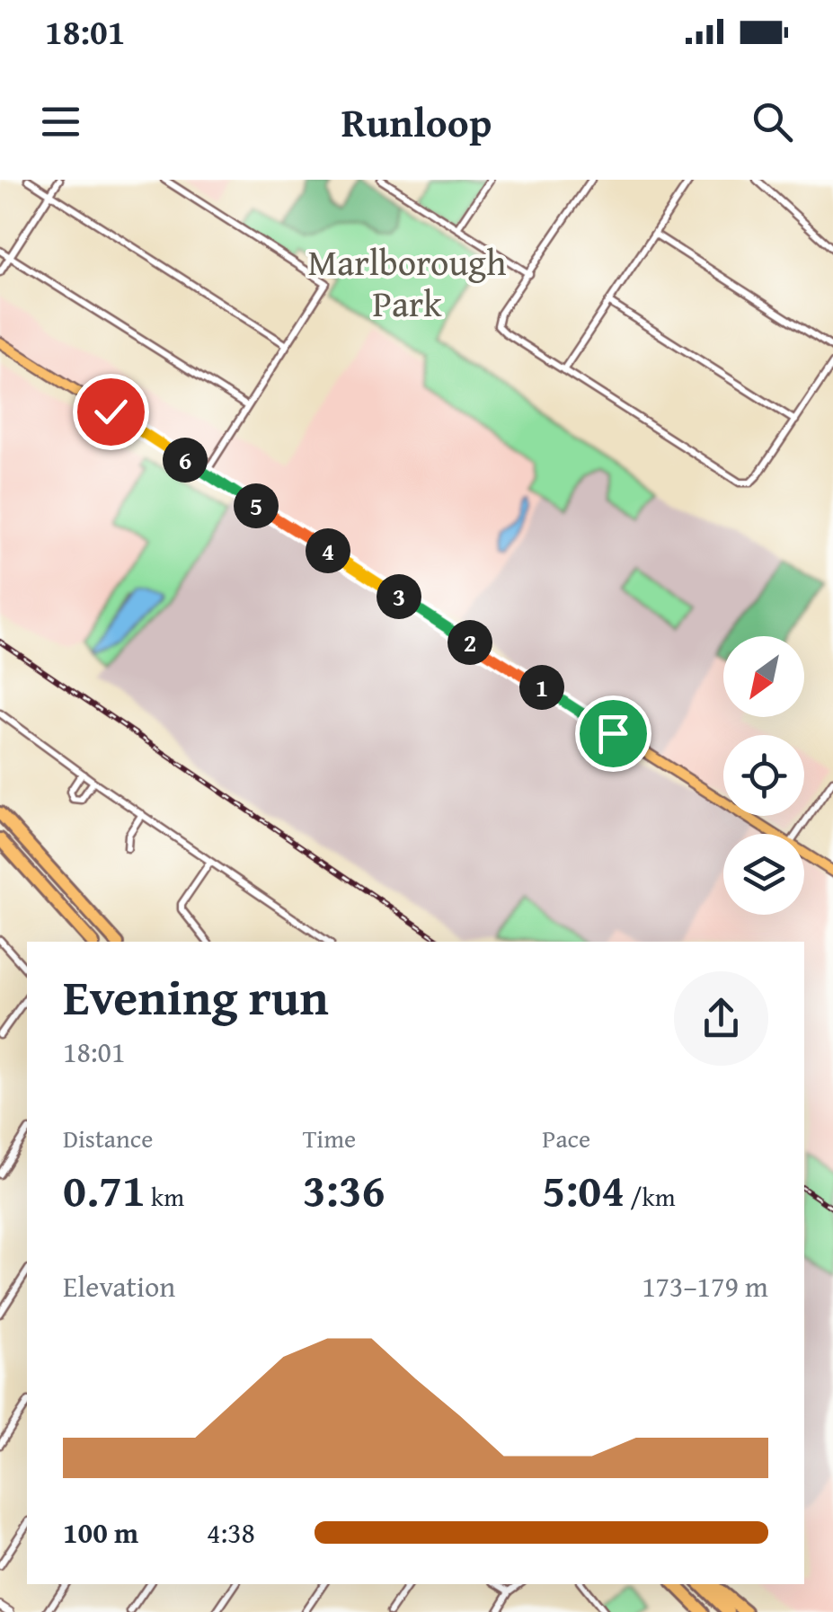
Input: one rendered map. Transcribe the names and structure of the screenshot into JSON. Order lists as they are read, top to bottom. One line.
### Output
{"parks":["Marlborough Park"],"north":"bottom left","page":{"status":"18:01","header":"Runloop","pins":["6","5","4","3","2","1"],"heading":["Evening run","18:01"],"stats":[["Distance","0.71 km"],["Time","3:36"],["Pace","5:04 /km"]],"chart":["Elevation","173–179 m"],"list":[{"name":"100 m","note":"4:38"}]}}
